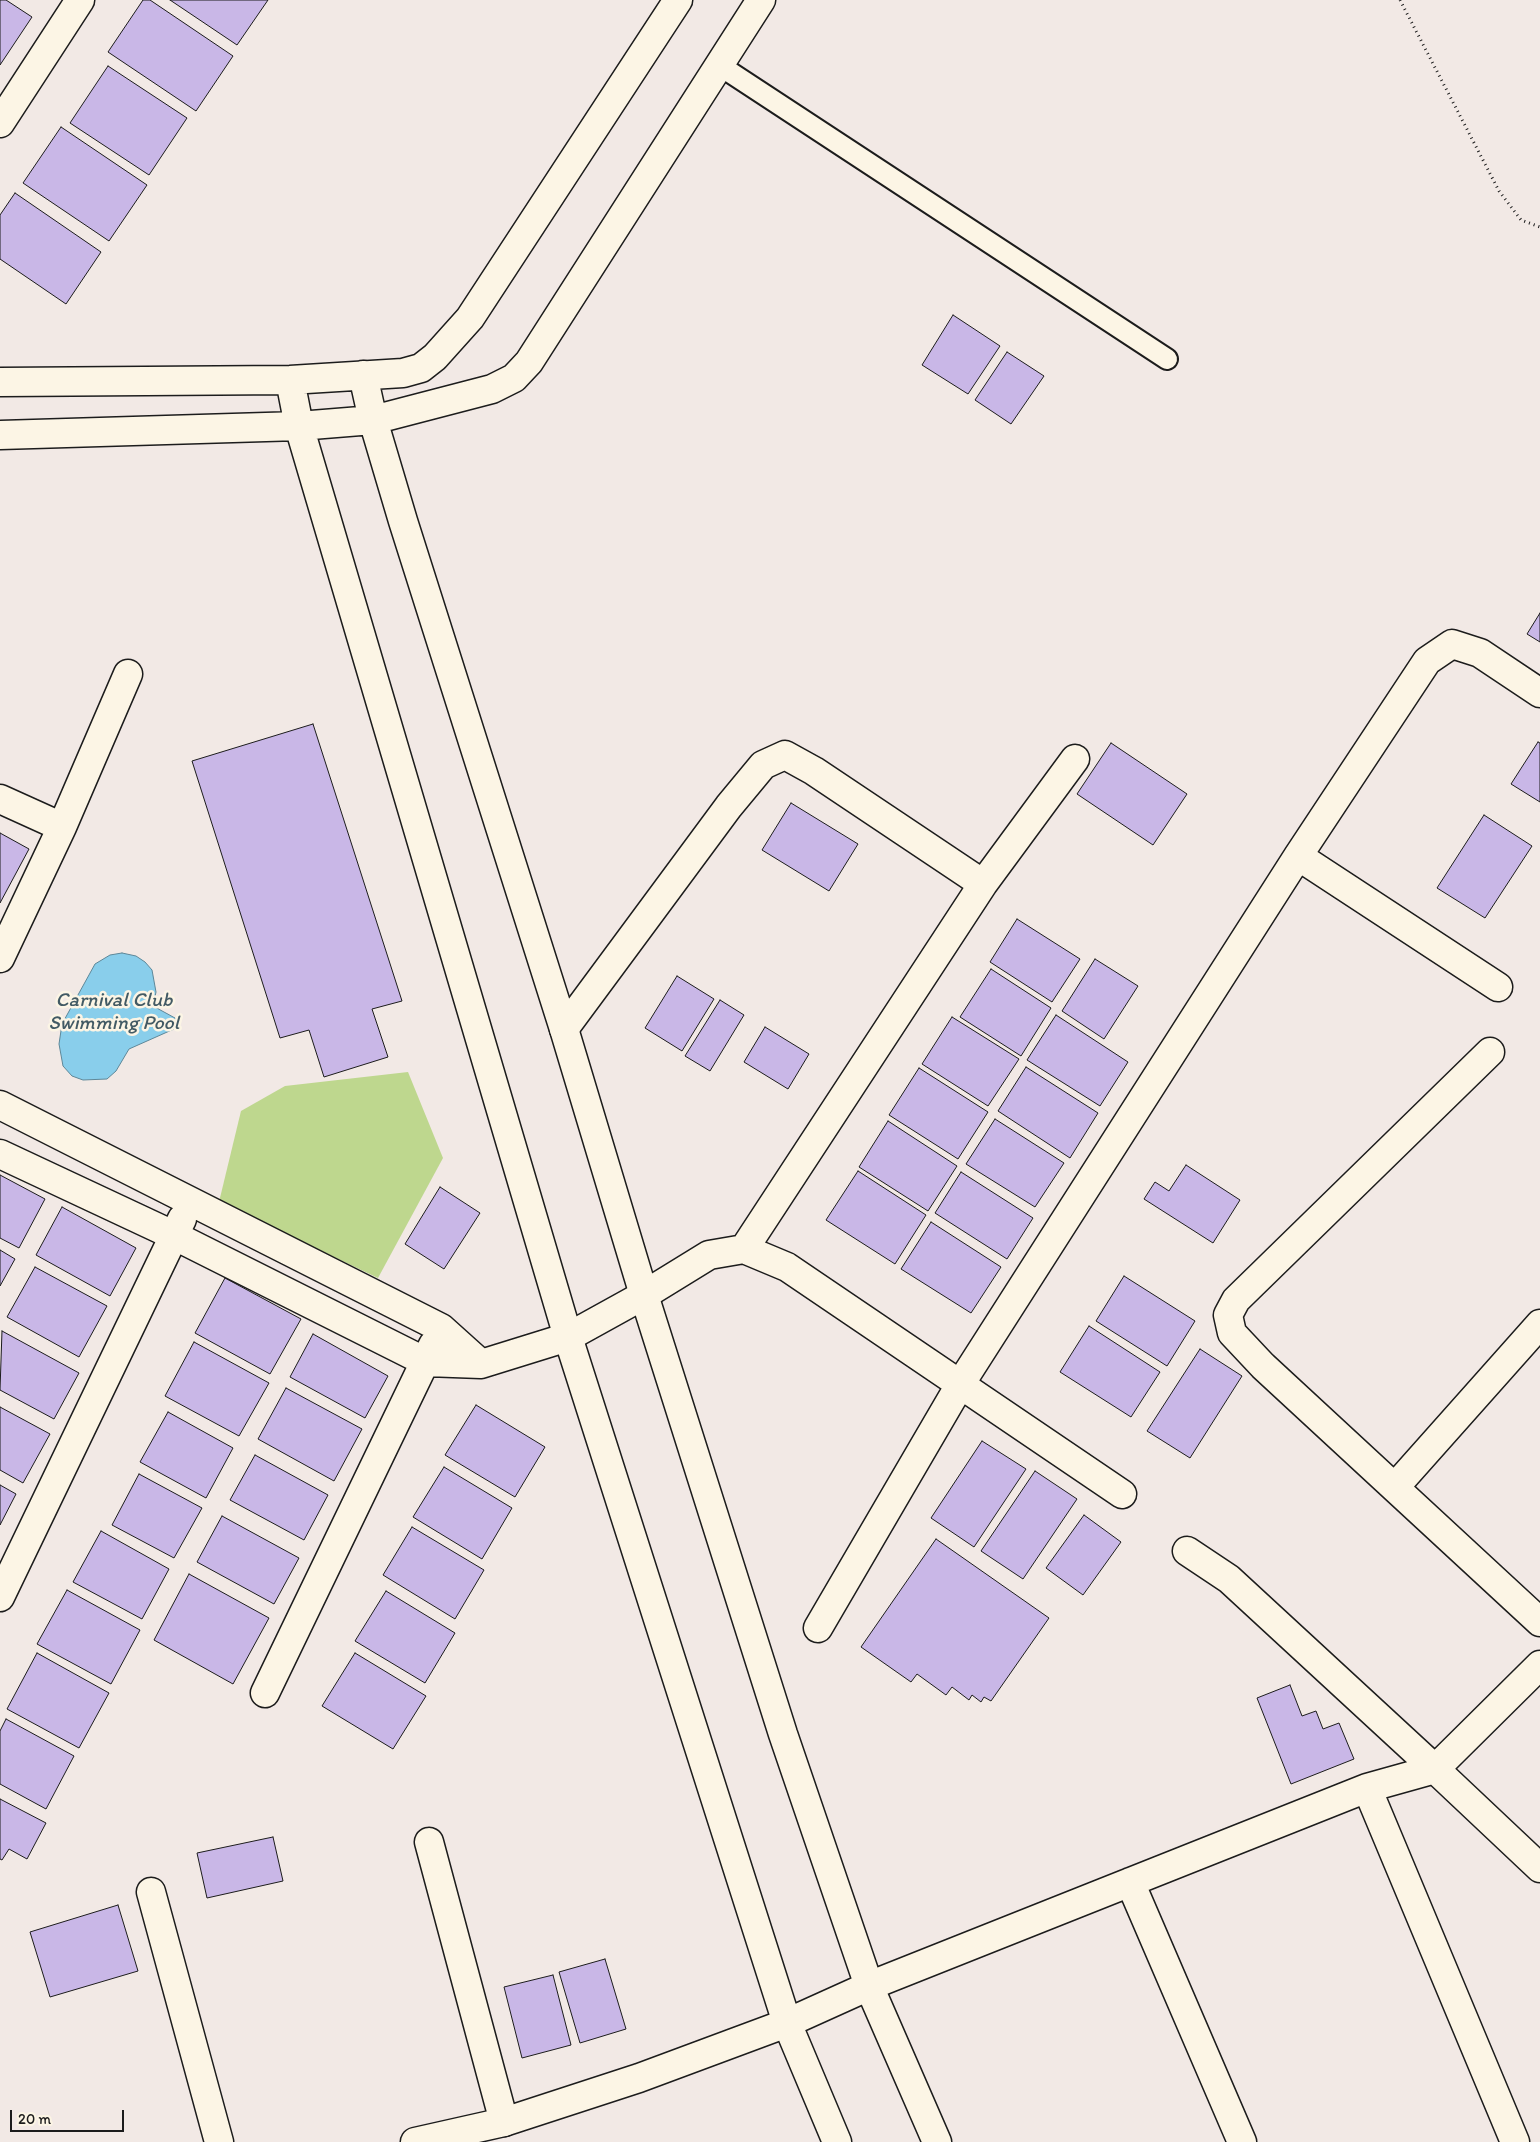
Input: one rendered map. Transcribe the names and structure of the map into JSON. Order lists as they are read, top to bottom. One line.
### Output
{"water":["Carnival Club Swimming Pool"],"scale_bar":"20 m"}
